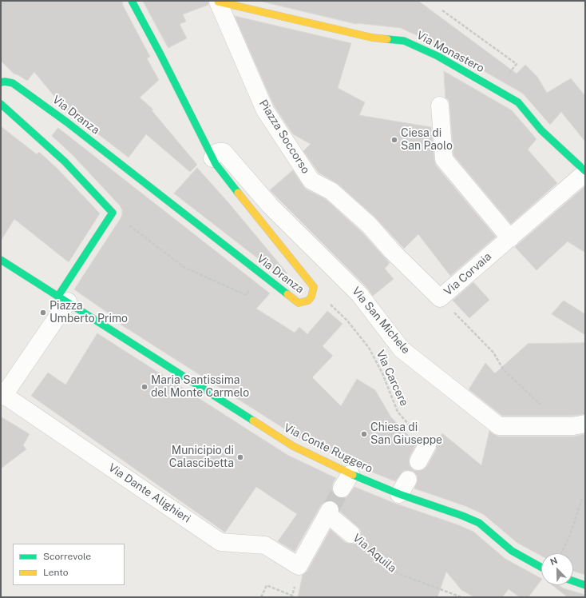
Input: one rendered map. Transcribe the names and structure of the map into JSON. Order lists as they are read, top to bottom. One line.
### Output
{"streets":{"street":["Via Monastero","Via Dranza","Piazza Soccorso","Via Corvaia","Via San Michele","Via Conte Ruggero","Via Dante Alighieri","Via Aquila"],"path":["Via Carcere"]},"crossings":[["Via Monastero","Piazza Soccorso"],["Via Monastero","Via Corvaia"],["Via Dranza","Via San Michele"],["Via Dranza","Via Carcere"],["Piazza Soccorso","Via Corvaia"],["Via Dante Alighieri","Via Aquila"]],"places":["Ciesa di San Paolo","Piazza Umberto Primo","Maria Santissima del Monte Carmelo","Chiesa di San Giuseppe","Municipio di Calascibetta"],"legend":["Scorrevole","Lento"],"north":"top left"}
